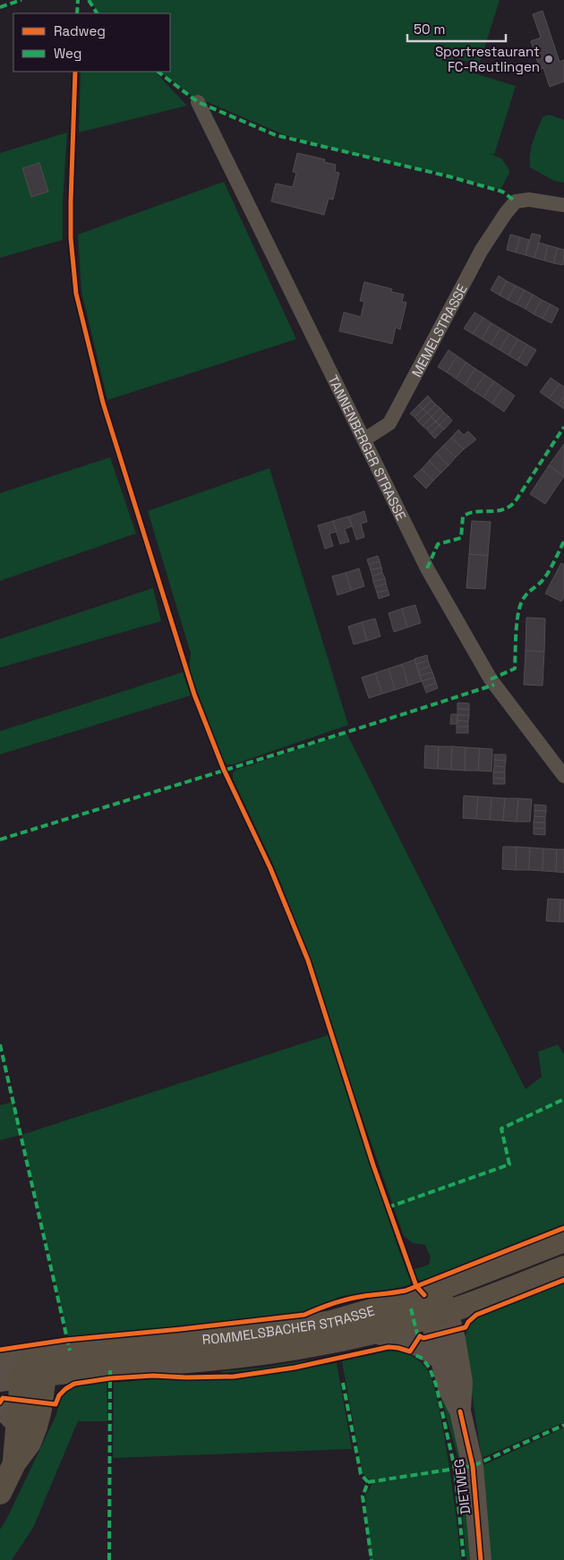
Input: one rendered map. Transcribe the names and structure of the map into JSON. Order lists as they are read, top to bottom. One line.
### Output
{"streets":{"main road":["ROMMELSBACHER STRASSE"],"street":["MEMELSTRASSE","TANNENBERGER STRASSE","DIETWEG"]},"crossings":[["MEMELSTRASSE","TANNENBERGER STRASSE"],["ROMMELSBACHER STRASSE","DIETWEG"]],"places":["Sportrestaurant FC-Reutlingen"],"legend":["Radweg","Weg"],"scale_bar":"50 m"}
